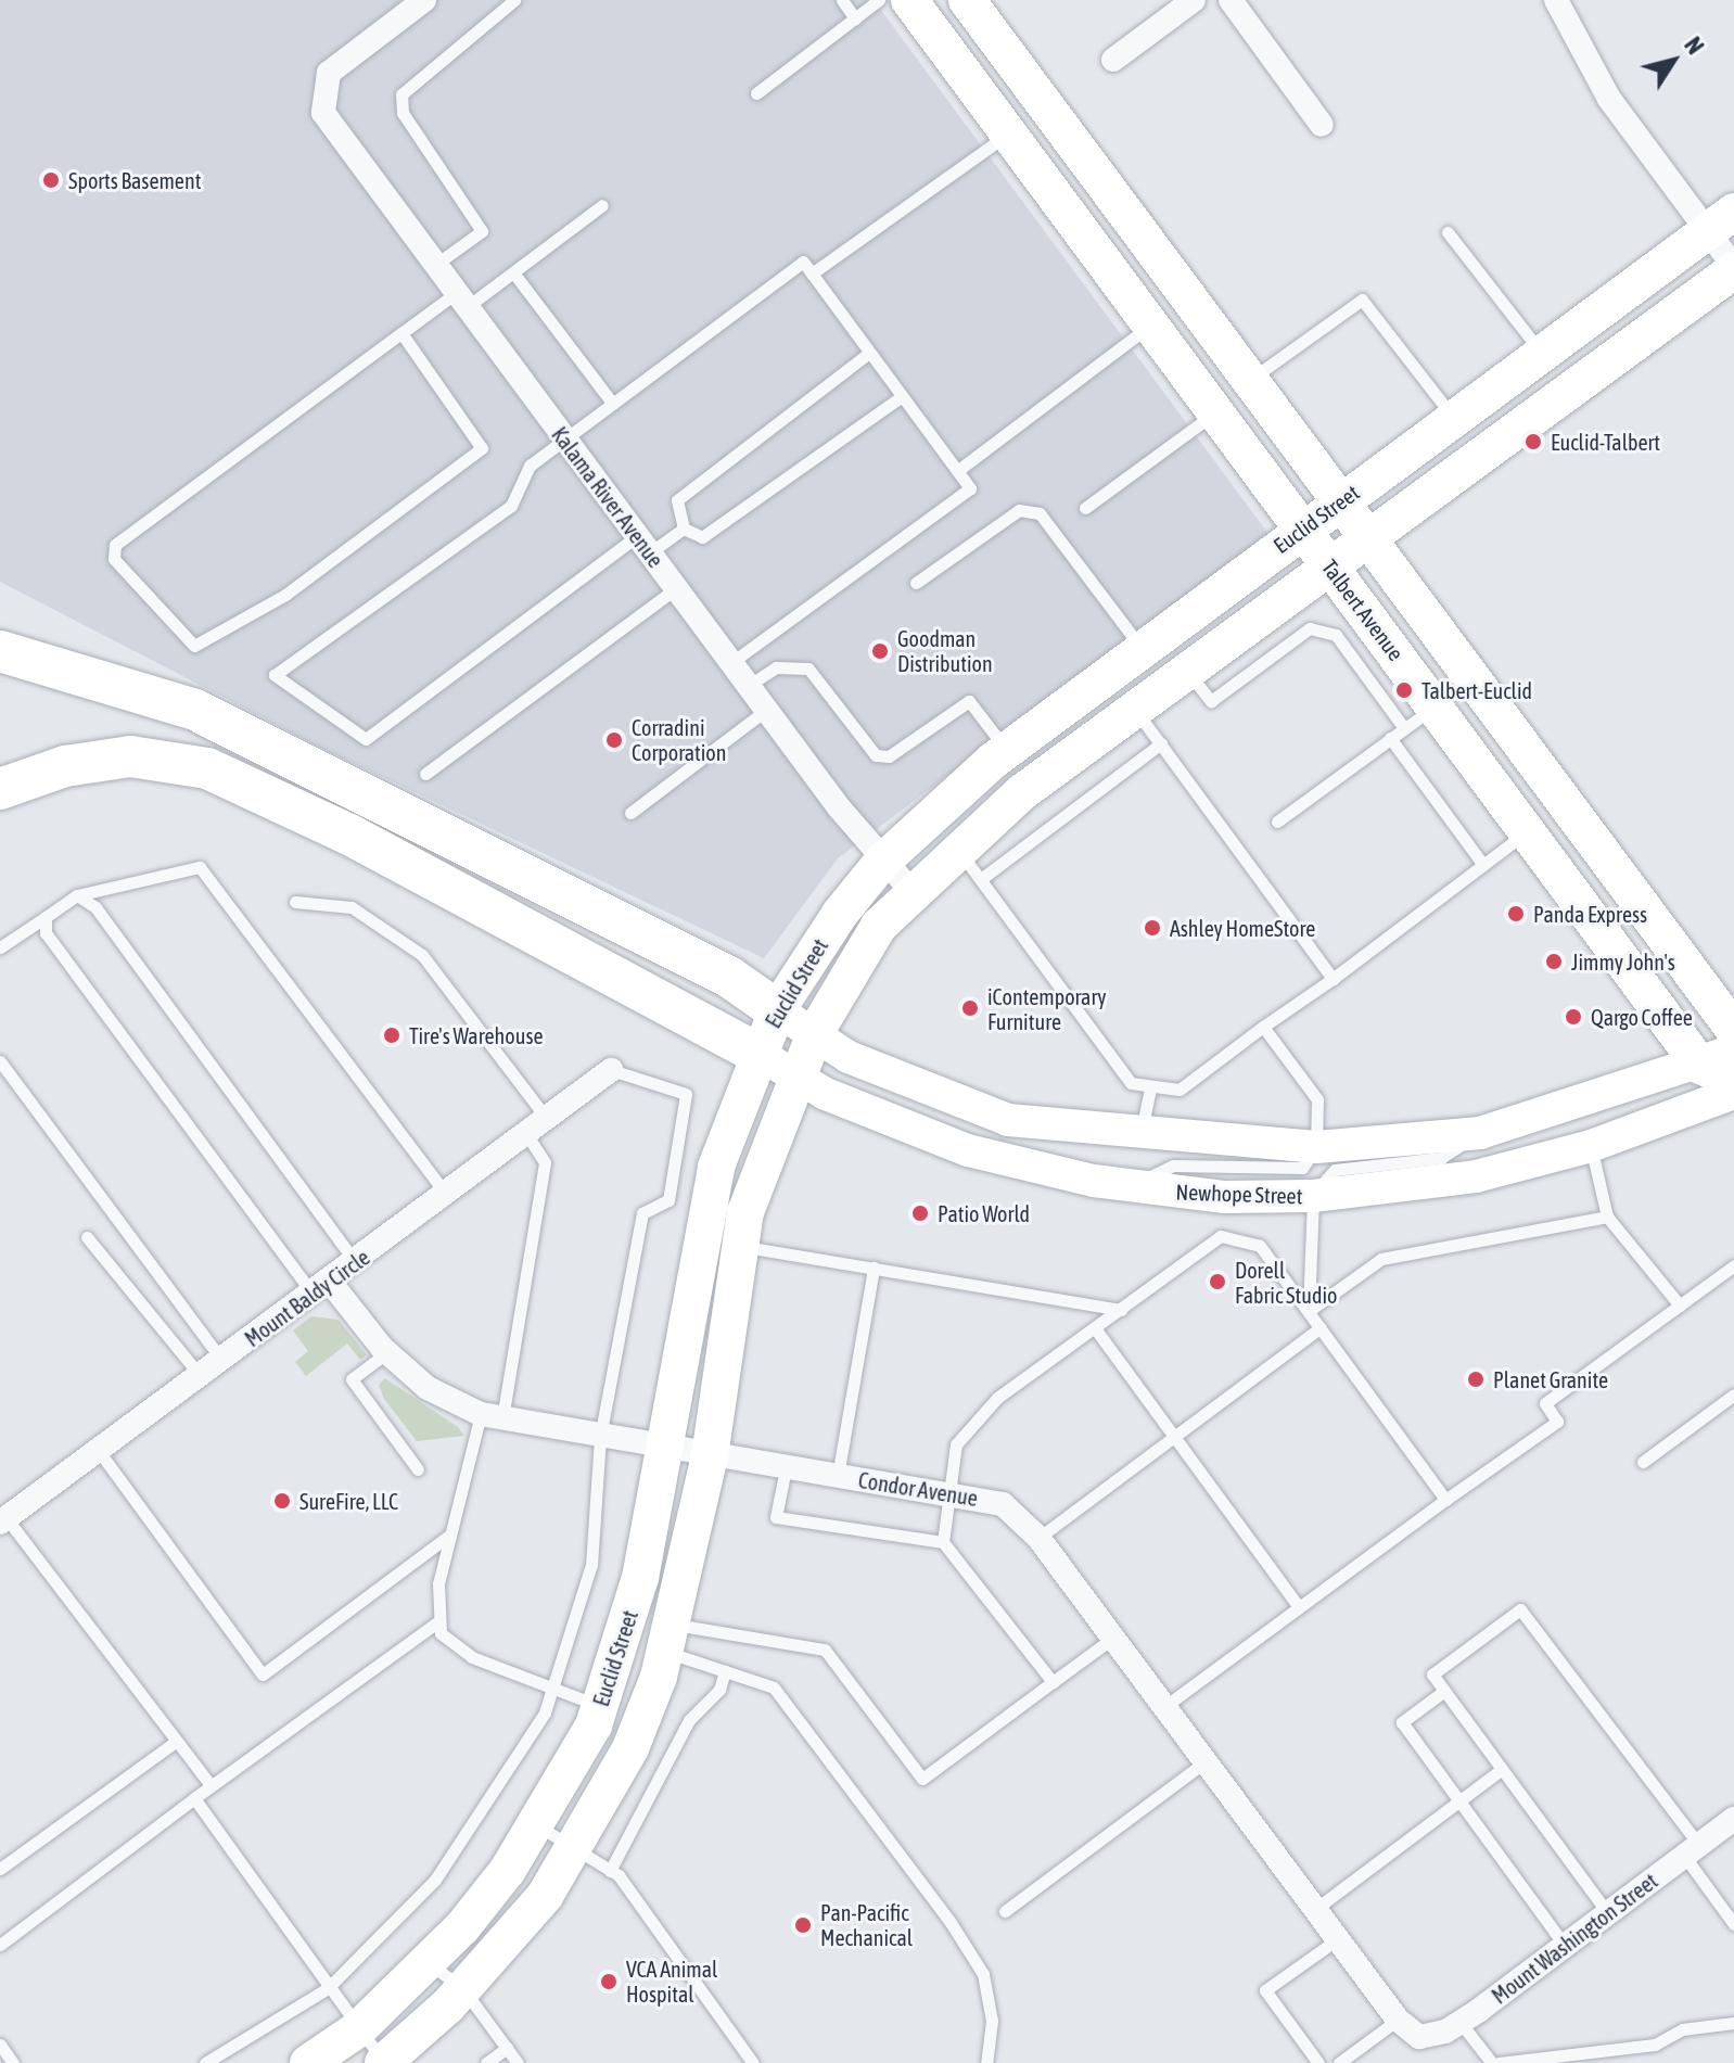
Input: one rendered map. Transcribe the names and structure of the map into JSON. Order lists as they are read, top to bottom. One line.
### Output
{"streets":{"main road":["Euclid Street","Talbert Avenue"],"street":["Kalama River Avenue","Newhope Street","Mount Baldy Circle","Condor Avenue","Mount Washington Street"]},"crossings":[["Kalama River Avenue","Euclid Street"],["Euclid Street","Talbert Avenue"],["Euclid Street","Newhope Street"],["Euclid Street","Condor Avenue"],["Mount Baldy Circle","Condor Avenue"],["Condor Avenue","Mount Washington Street"]],"places":["Sports Basement","Euclid-Talbert","Goodman Distribution","Talbert-Euclid","Corradini Corporation","Panda Express","Ashley HomeStore","Jimmy John's","iContemporary Furniture","Qargo Coffee","Tire's Warehouse","Patio World","Dorell Fabric Studio","Planet Granite","SureFire, LLC","Pan-Pacific Mechanical","VCA Animal Hospital"],"north":"top right"}
